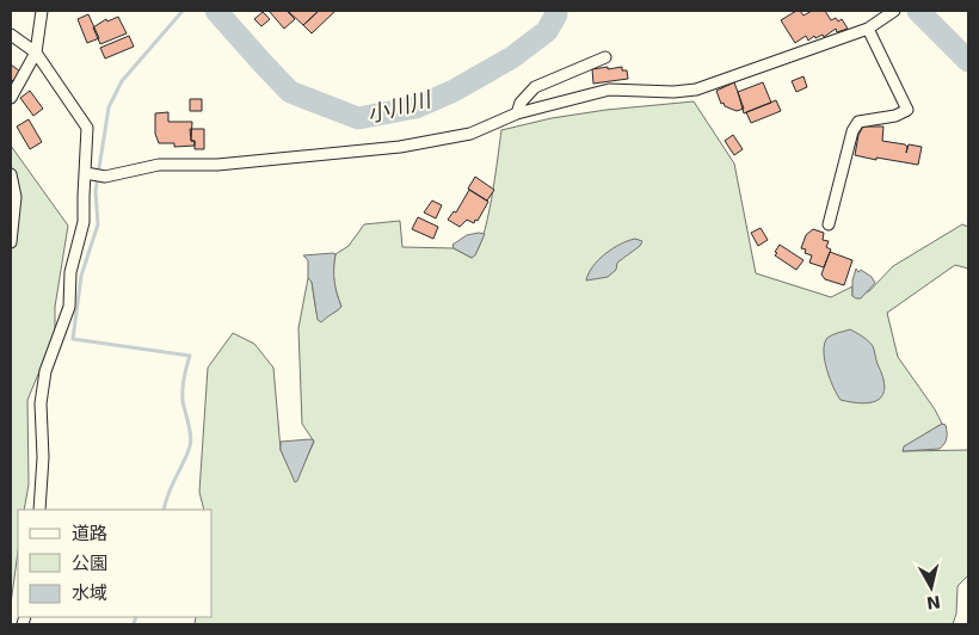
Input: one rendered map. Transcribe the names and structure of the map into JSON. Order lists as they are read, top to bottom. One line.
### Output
{"water":["小川川"],"legend":["道路","公園","水域"],"north":"bottom"}
